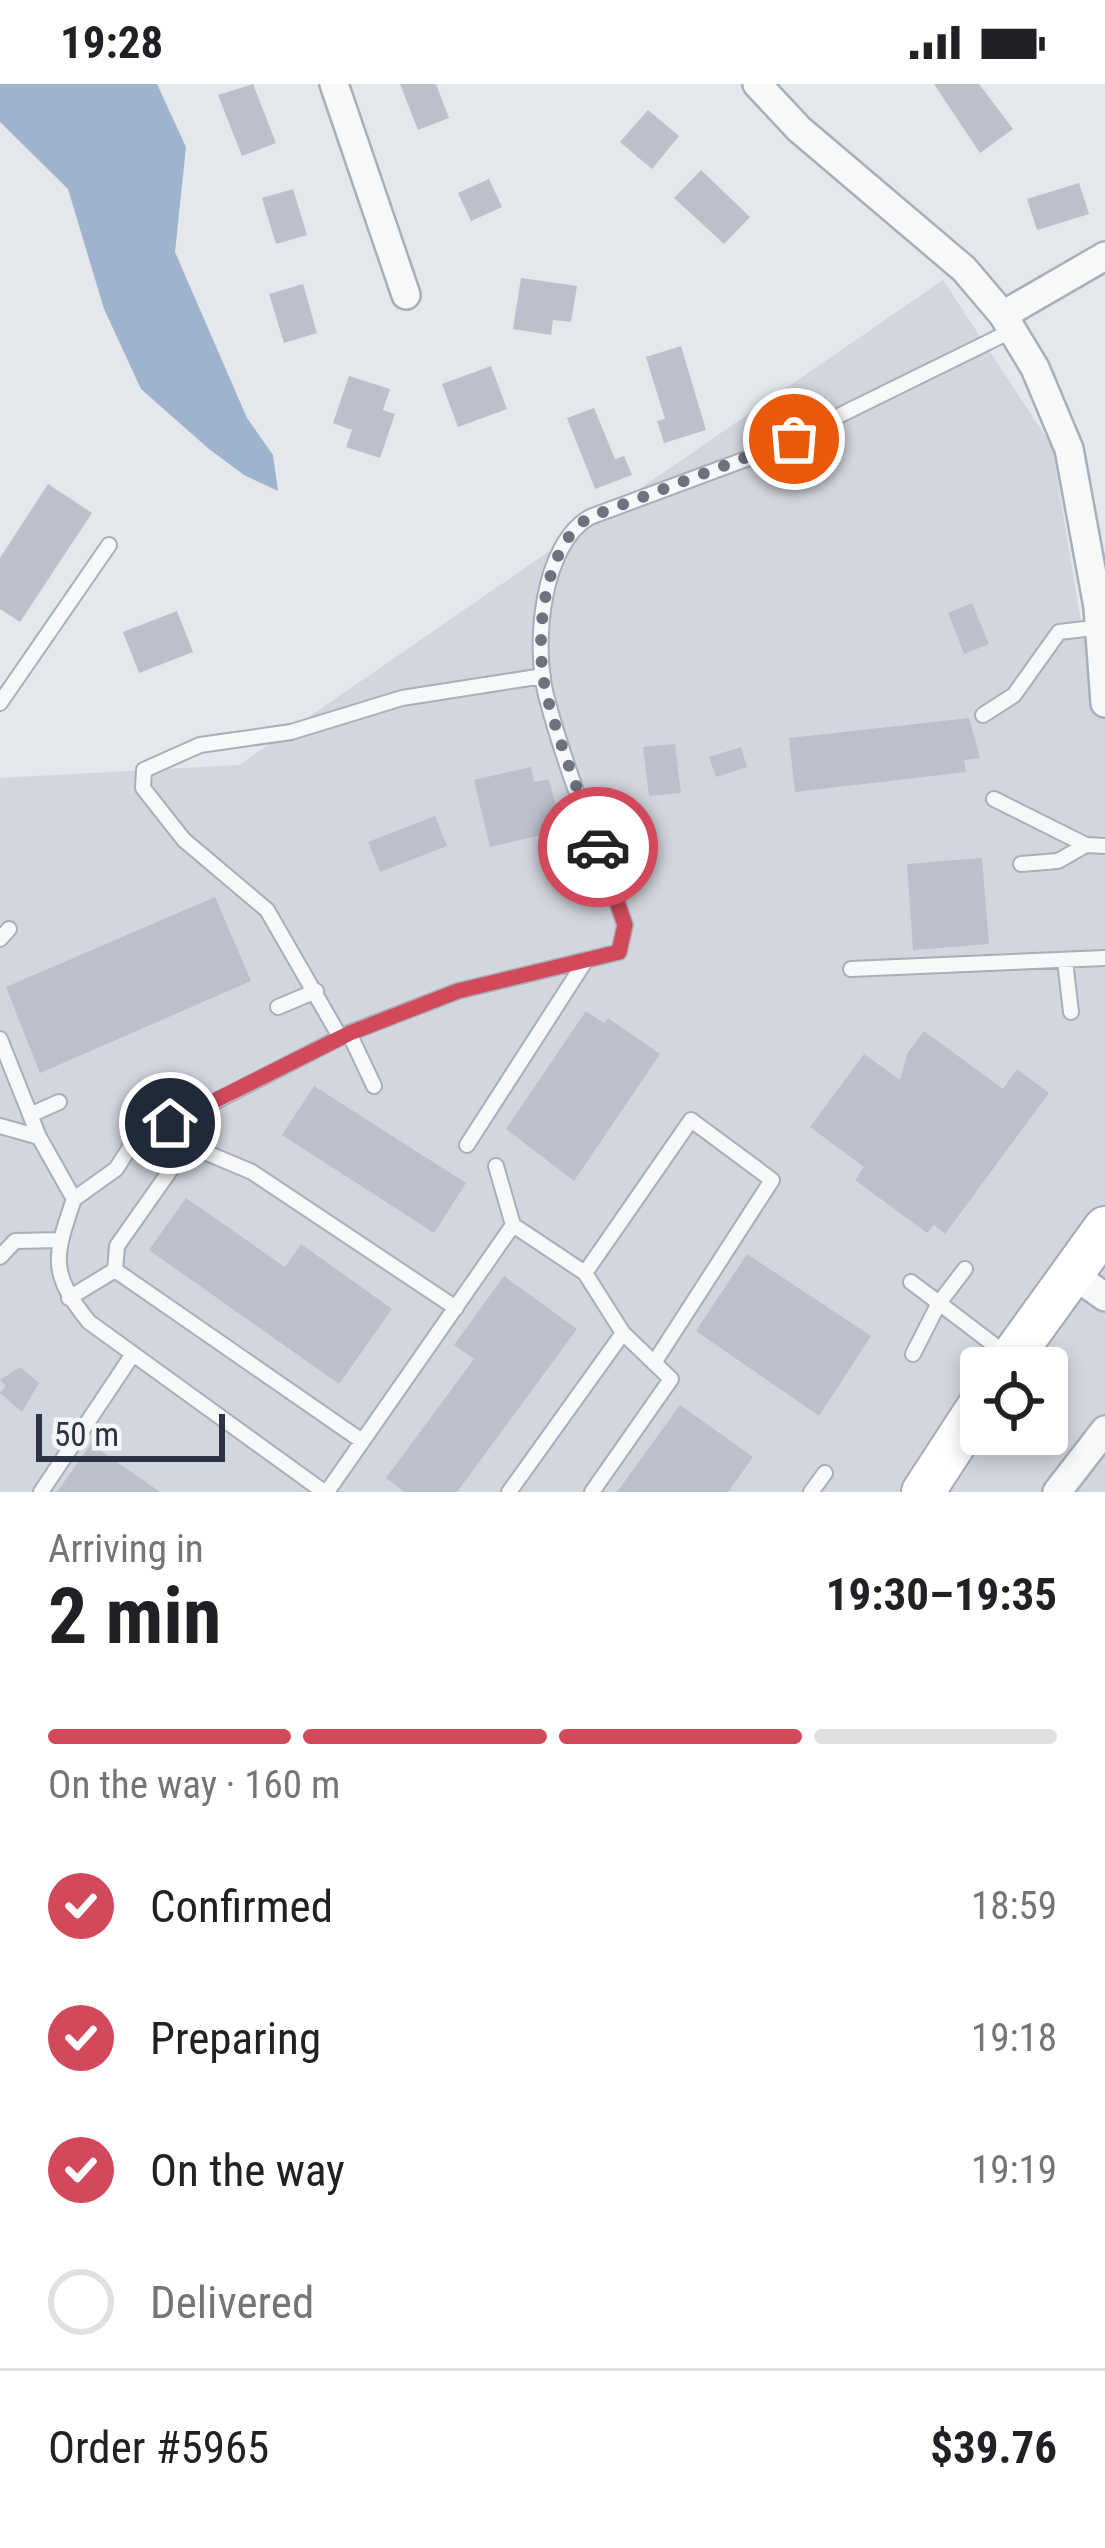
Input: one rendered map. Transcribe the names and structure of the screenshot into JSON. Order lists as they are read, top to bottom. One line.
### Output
{"scale_bar":"50 m","page":{"status":"19:28","scale":"50 m","heading":["2 min","Arriving in","19:30–19:35"],"panel":["Order #5965","$39.76"],"bar":"On the way · 160 m","list":[["Confirmed","18:59"],["Preparing","19:18"],["On the way","19:19"],"Delivered"]}}
